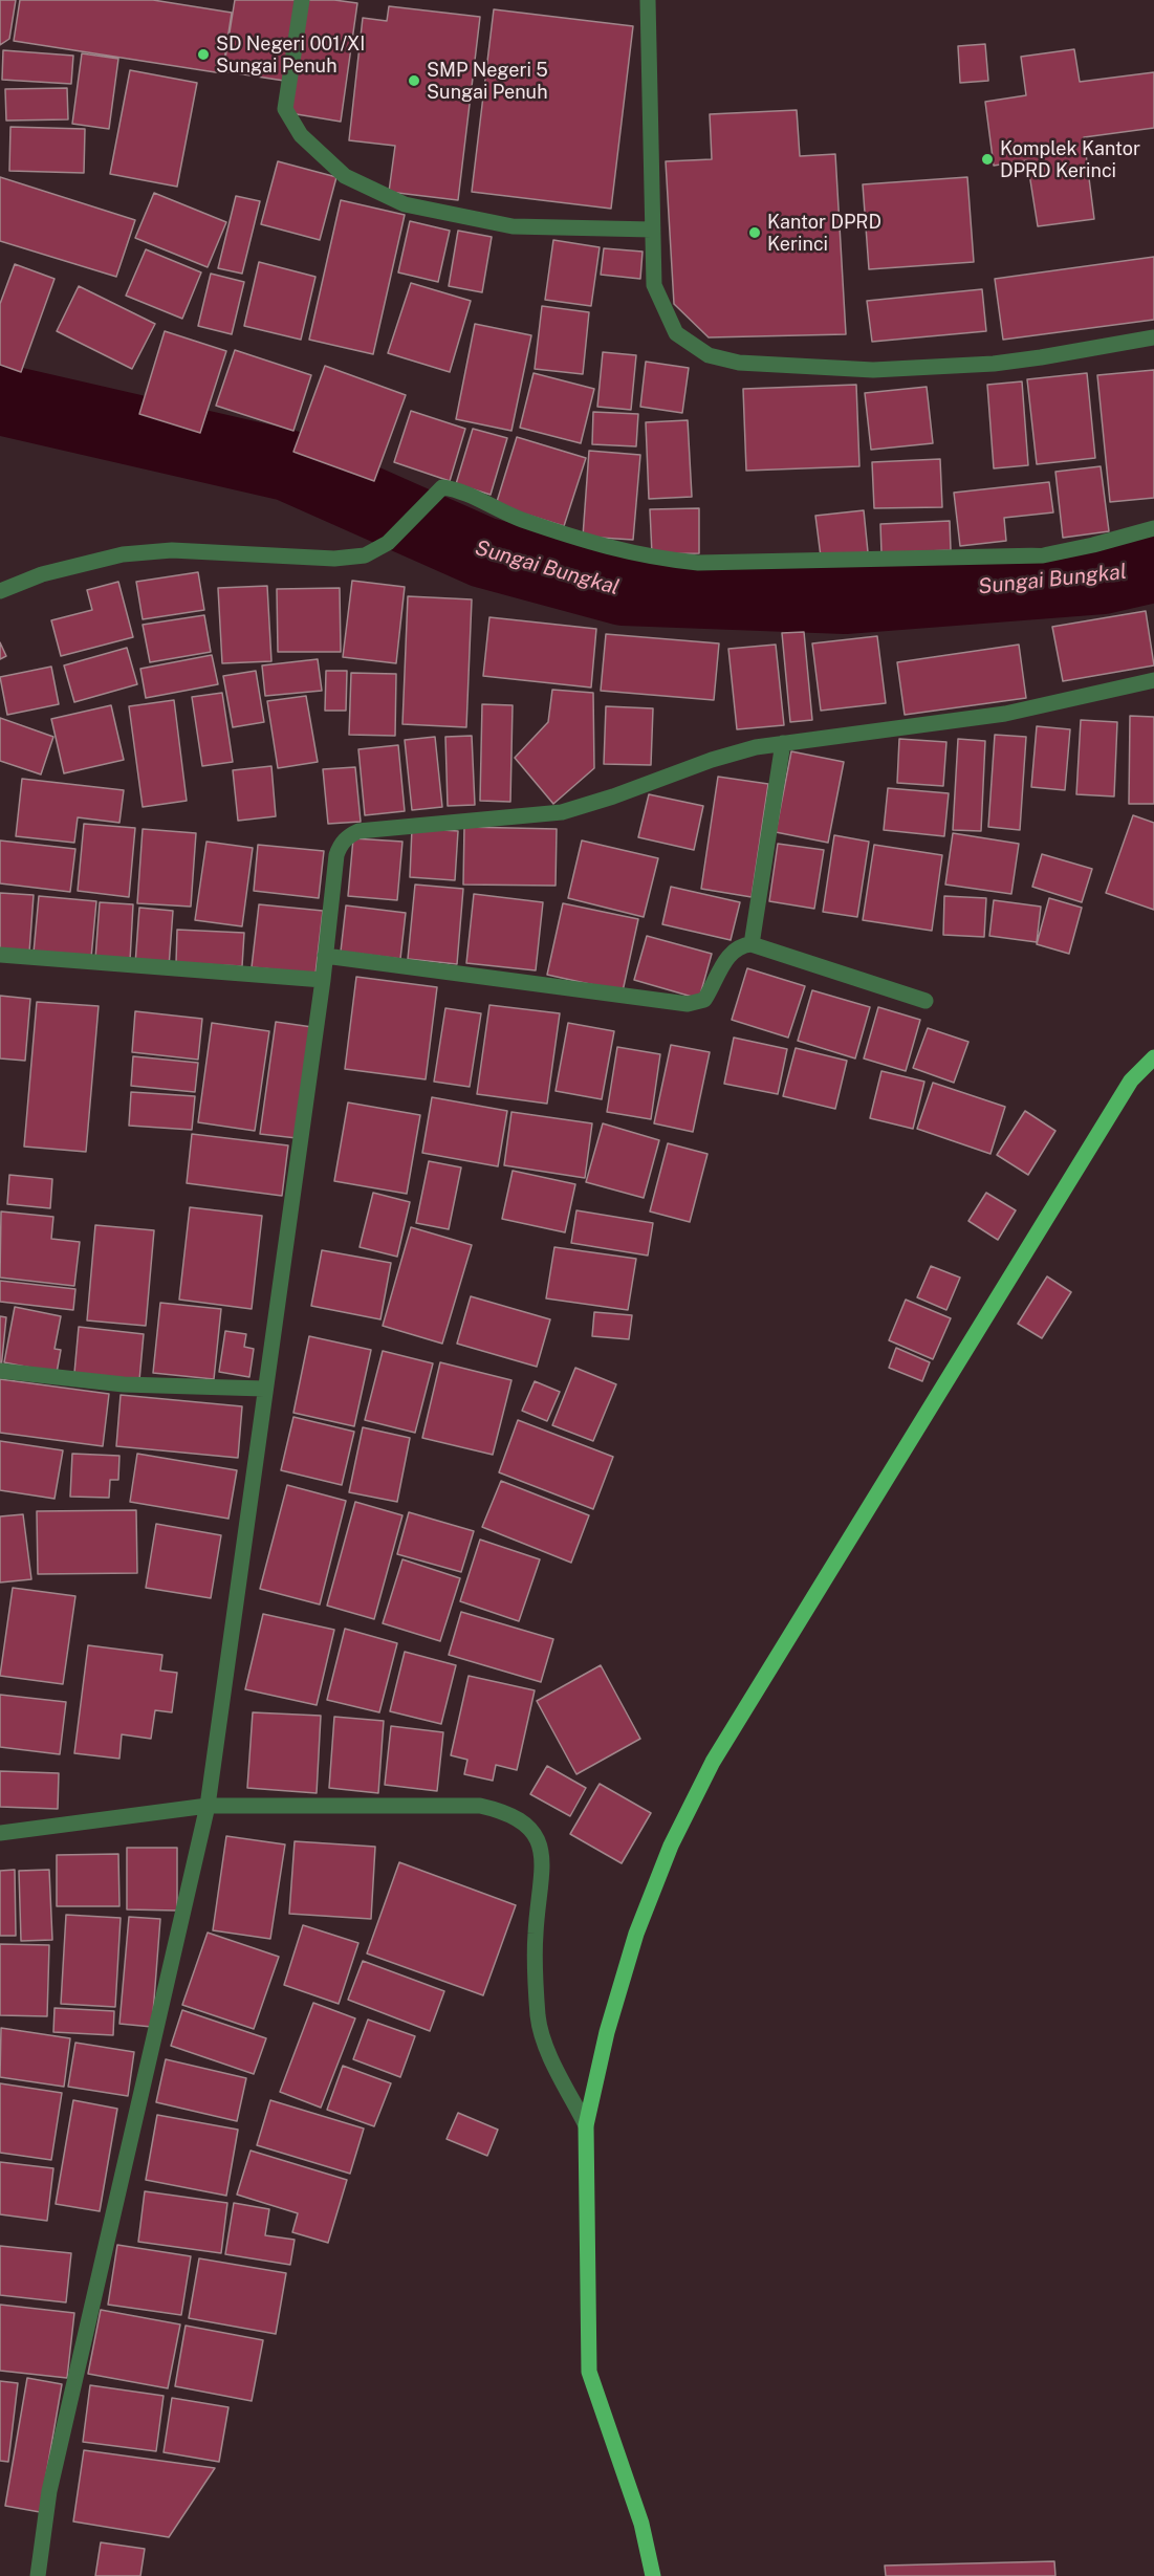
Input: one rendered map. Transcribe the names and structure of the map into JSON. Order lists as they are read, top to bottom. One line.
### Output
{"water":["Sungai Bungkal"],"places":["SD Negeri 001/XI Sungai Penuh","SMP Negeri 5 Sungai Penuh","Komplek Kantor DPRD Kerinci","Kantor DPRD Kerinci"]}
